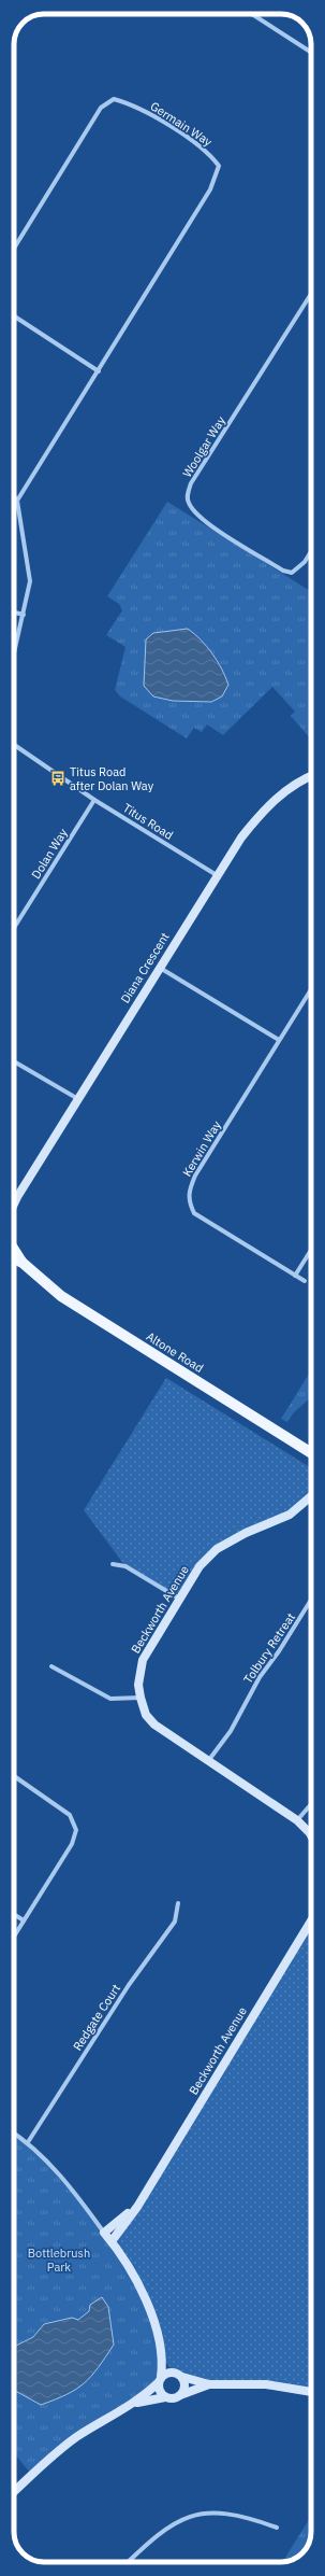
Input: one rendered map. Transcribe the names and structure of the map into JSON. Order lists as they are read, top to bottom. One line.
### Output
{"streets":{"main road":["Altone Road"],"street":["Germain Way","Woolgar Way","Titus Road","Dolan Way","Diana Crescent","Kerwin Way","Beckworth Avenue","Tolbury Retreat","Redgate Court"]},"crossings":[["Titus Road","Dolan Way"],["Titus Road","Diana Crescent"],["Beckworth Avenue","Tolbury Retreat"]],"parks":["Bottlebrush Park"],"places":{"bus stop":["Titus Road after Dolan Way"]}}
